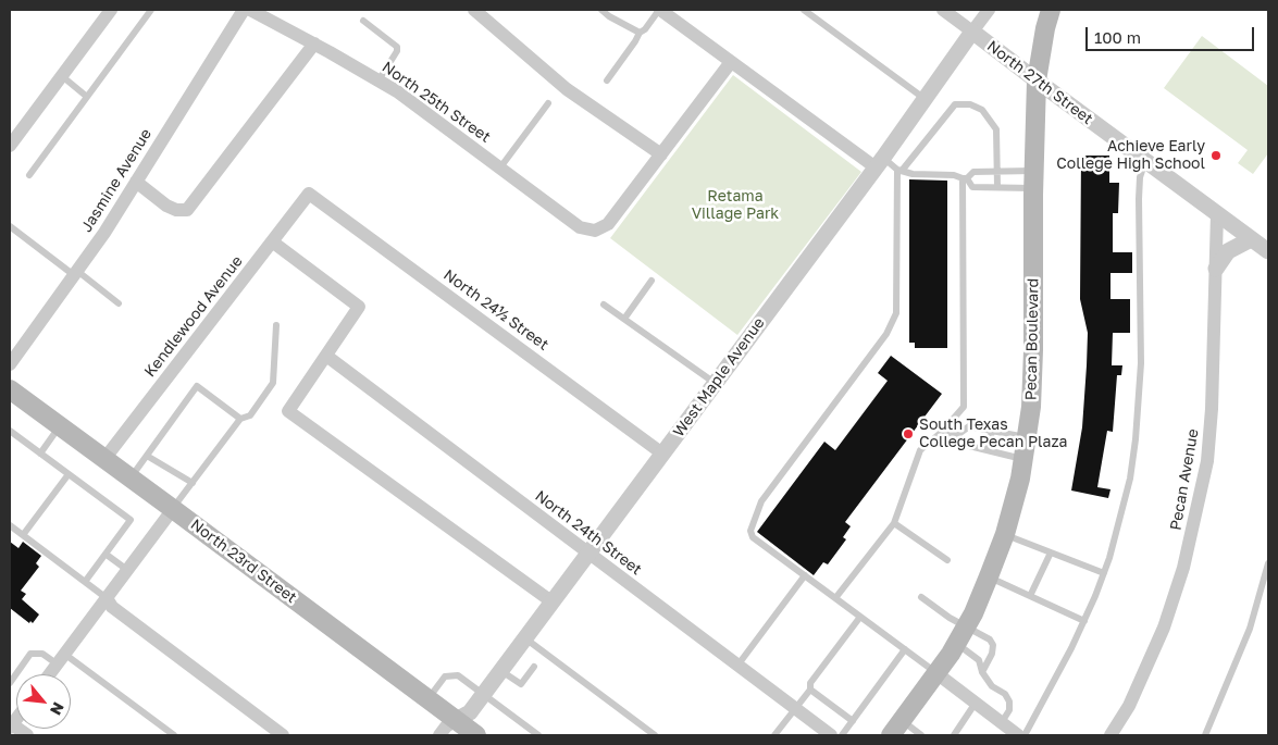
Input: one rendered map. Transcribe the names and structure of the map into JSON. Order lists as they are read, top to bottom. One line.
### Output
{"streets":{"main road":["Pecan Boulevard","North 23rd Street"],"street":["North 27th Street","North 25th Street","Jasmine Avenue","North 24½ Street","Kendlewood Avenue","West Maple Avenue","Pecan Avenue","North 24th Street"]},"crossings":[["North 27th Street","Pecan Boulevard"],["North 27th Street","West Maple Avenue"],["North 27th Street","Pecan Avenue"],["North 24½ Street","Kendlewood Avenue"],["North 24½ Street","West Maple Avenue"],["Kendlewood Avenue","North 23rd Street"],["West Maple Avenue","North 24th Street"],["West Maple Avenue","North 23rd Street"]],"parks":["Retama Village Park"],"places":["Achieve Early College High School","South Texas College Pecan Plaza"],"scale_bar":"100 m","north":"bottom right"}
